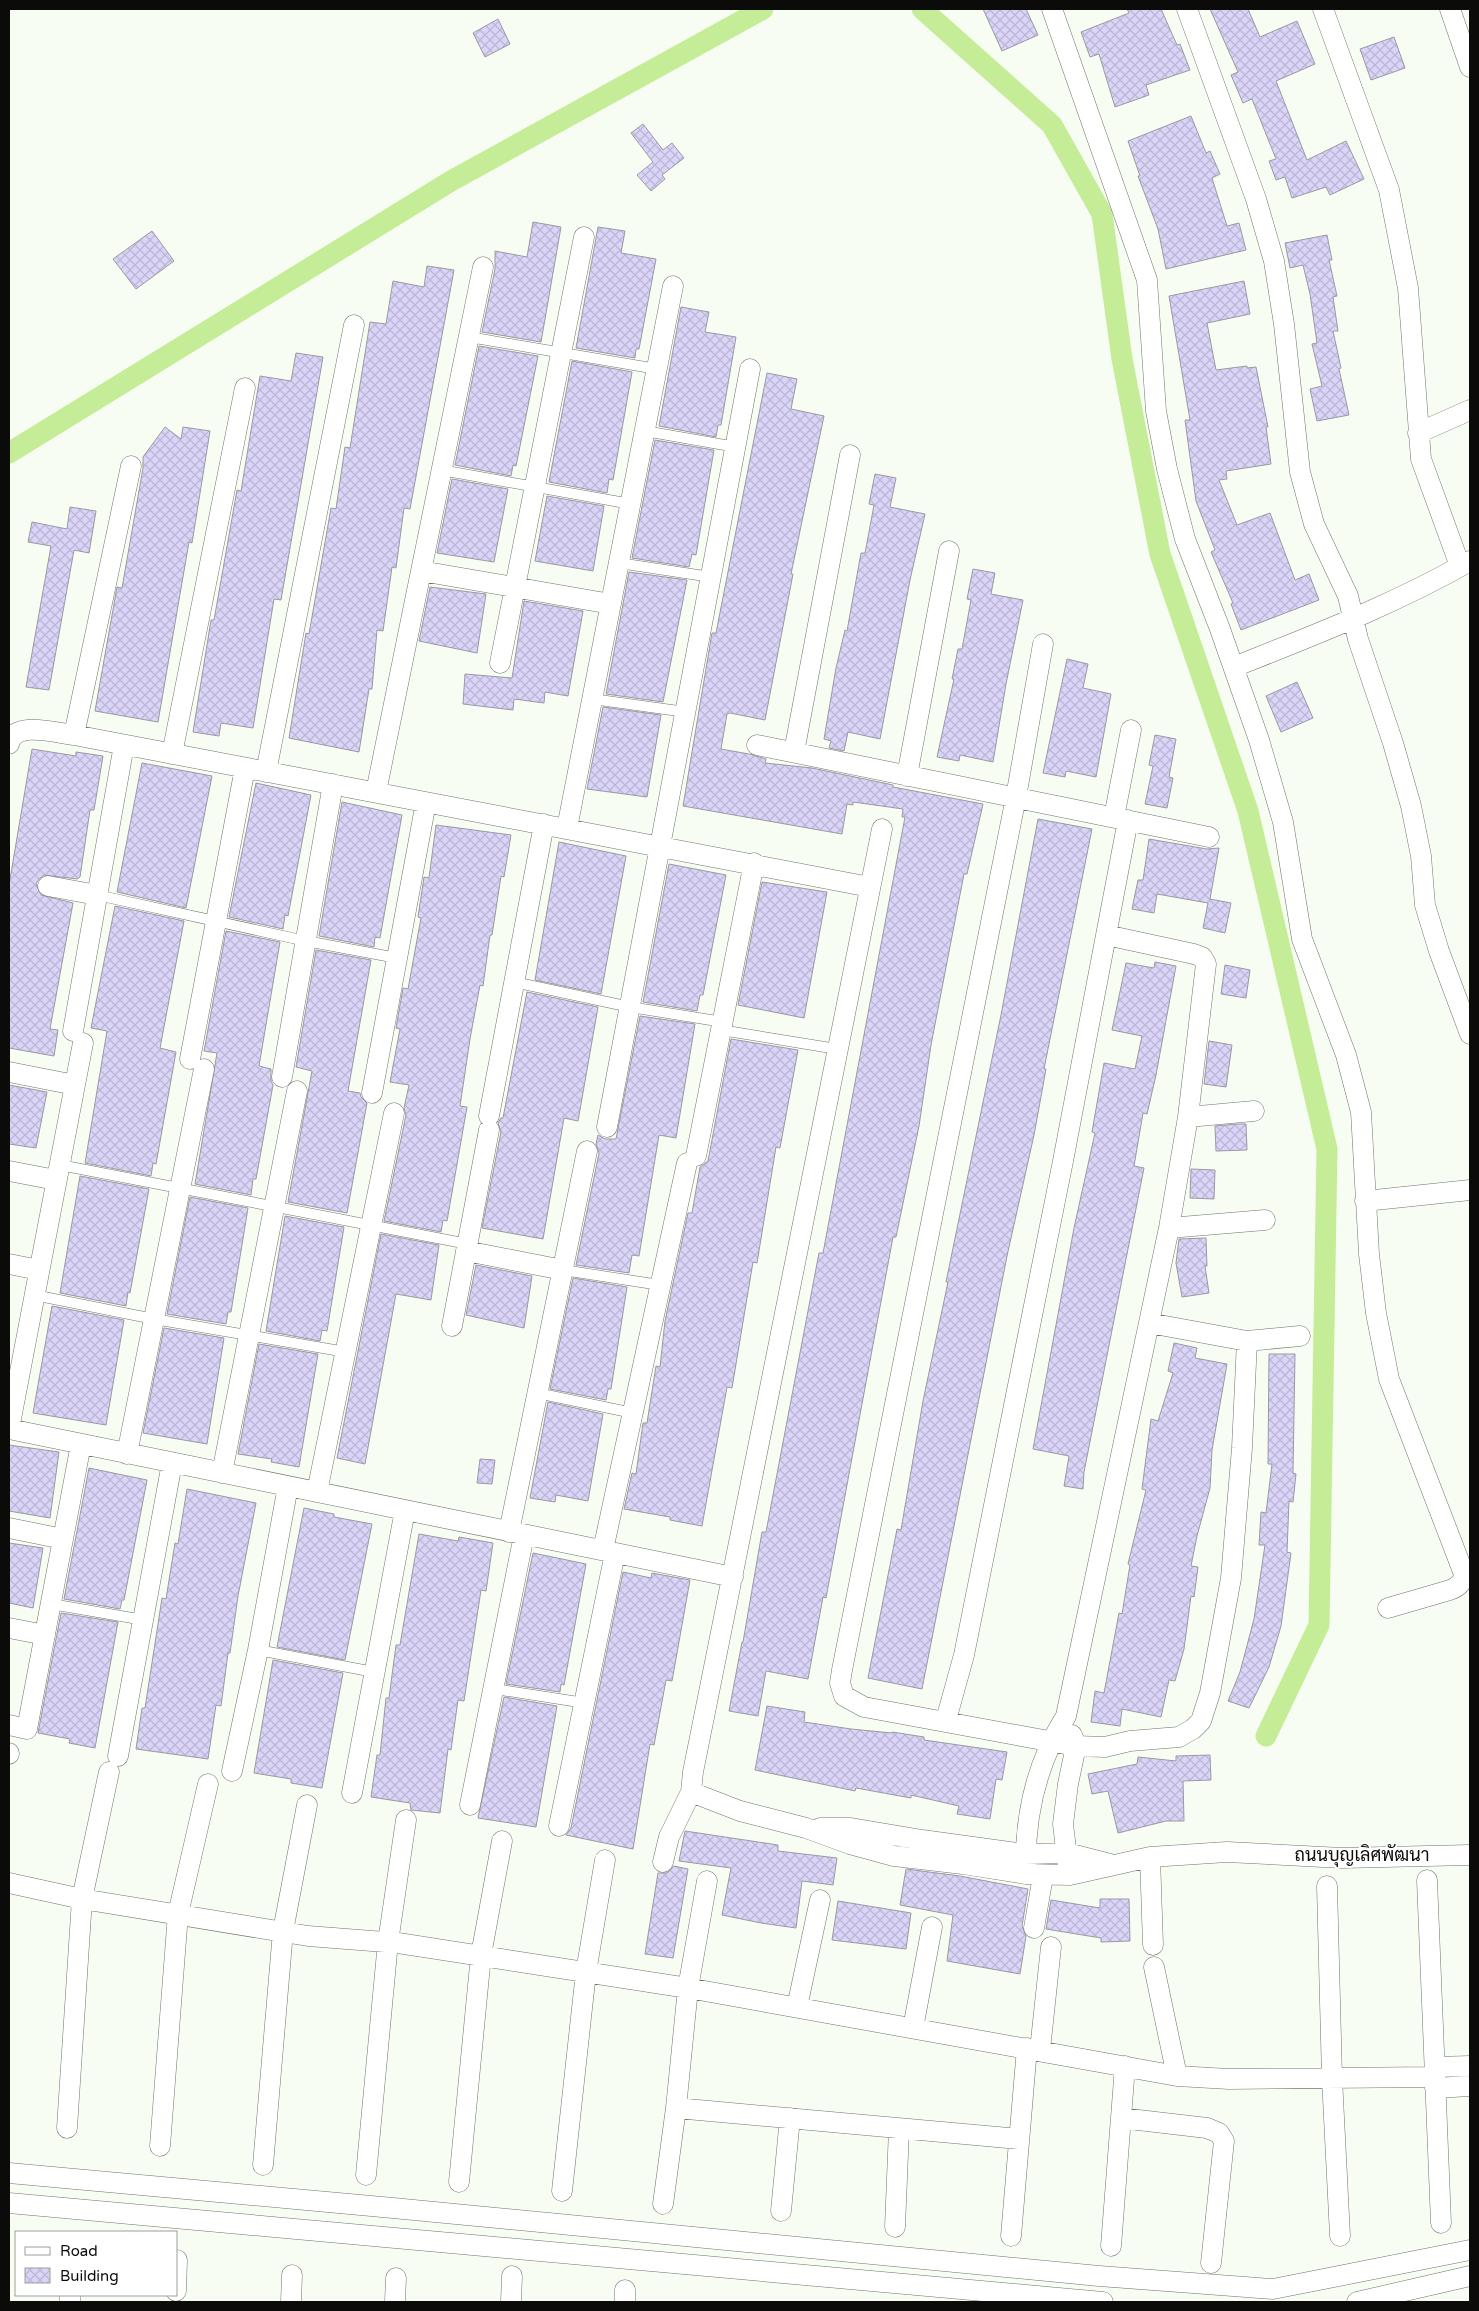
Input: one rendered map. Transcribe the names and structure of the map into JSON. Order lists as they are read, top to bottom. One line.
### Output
{"streets":{"street":["ถนนบุญเลิศพัฒนา"]},"legend":["Road","Building"]}
